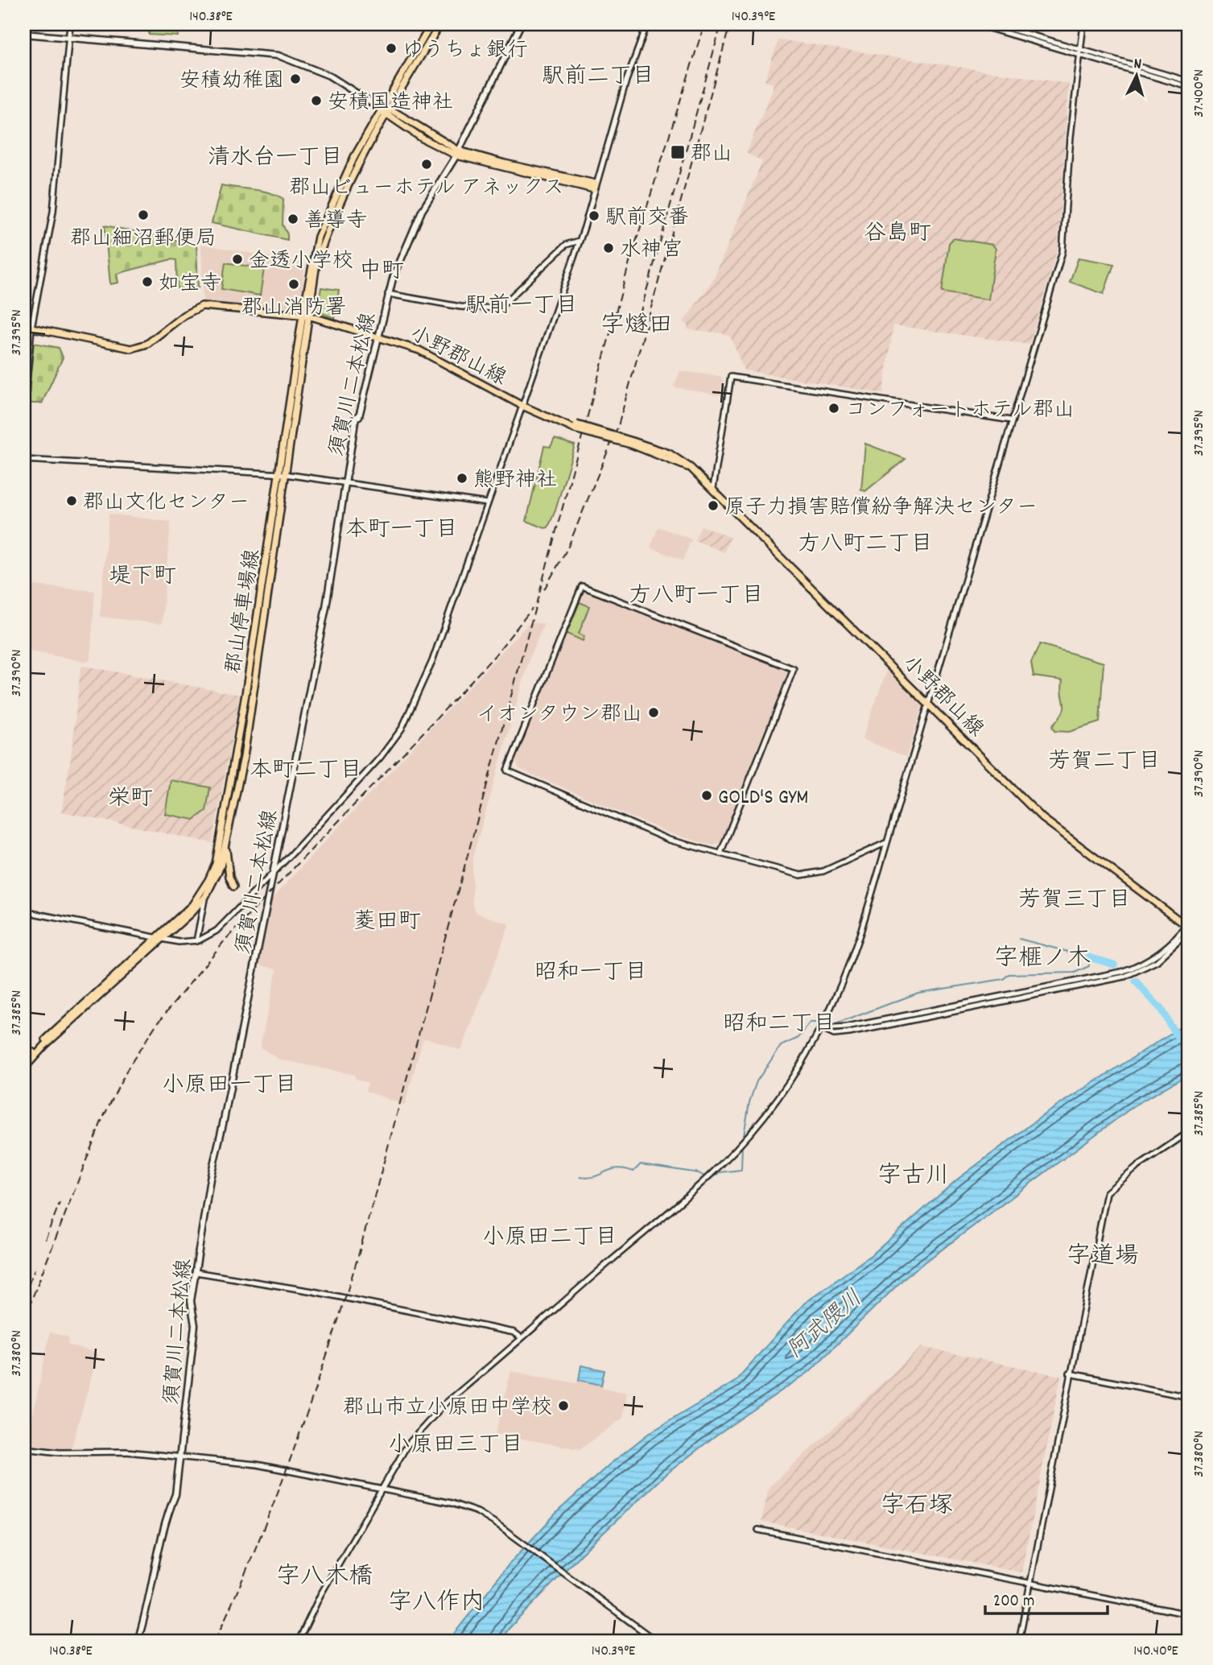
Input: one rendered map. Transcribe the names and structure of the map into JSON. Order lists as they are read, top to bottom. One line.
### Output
{"streets":{"main road":["小野郡山線","須賀川二本松線","郡山停車場線"]},"crossings":[["小野郡山線","須賀川二本松線"],["小野郡山線","郡山停車場線"]],"districts":["駅前二丁目","清水台一丁目","谷島町","中町","駅前一丁目","字燧田","本町一丁目","方八町二丁目","堤下町","方八町一丁目","芳賀二丁目","本町二丁目","栄町","芳賀三丁目","菱田町","字榧ノ木","昭和一丁目","昭和二丁目","小原田一丁目","字古川","小原田二丁目","字道場","小原田三丁目","字石塚","字八木橋","字八作内"],"water":["阿武隈川"],"places":{"other":["ゆうちょ銀行","安積幼稚園","安積国造神社","郡山ビューホテル アネックス","郡山細沼郵便局","駅前交番","善導寺","水神宮","金透小学校","如宝寺","郡山消防署","コンフォートホテル郡山","熊野神社","郡山文化センター","原子力損害賠償紛争解決センター","イオンタウン郡山","GOLD'S GYM","郡山市立小原田中学校"],"transit":["郡山"]},"scale_bar":"200 m","north":"top","coordinates":["140.38°E","140.39°E","37.400°N","37.395°N","37.390°N","37.385°N","37.380°N","140.40°E"]}
